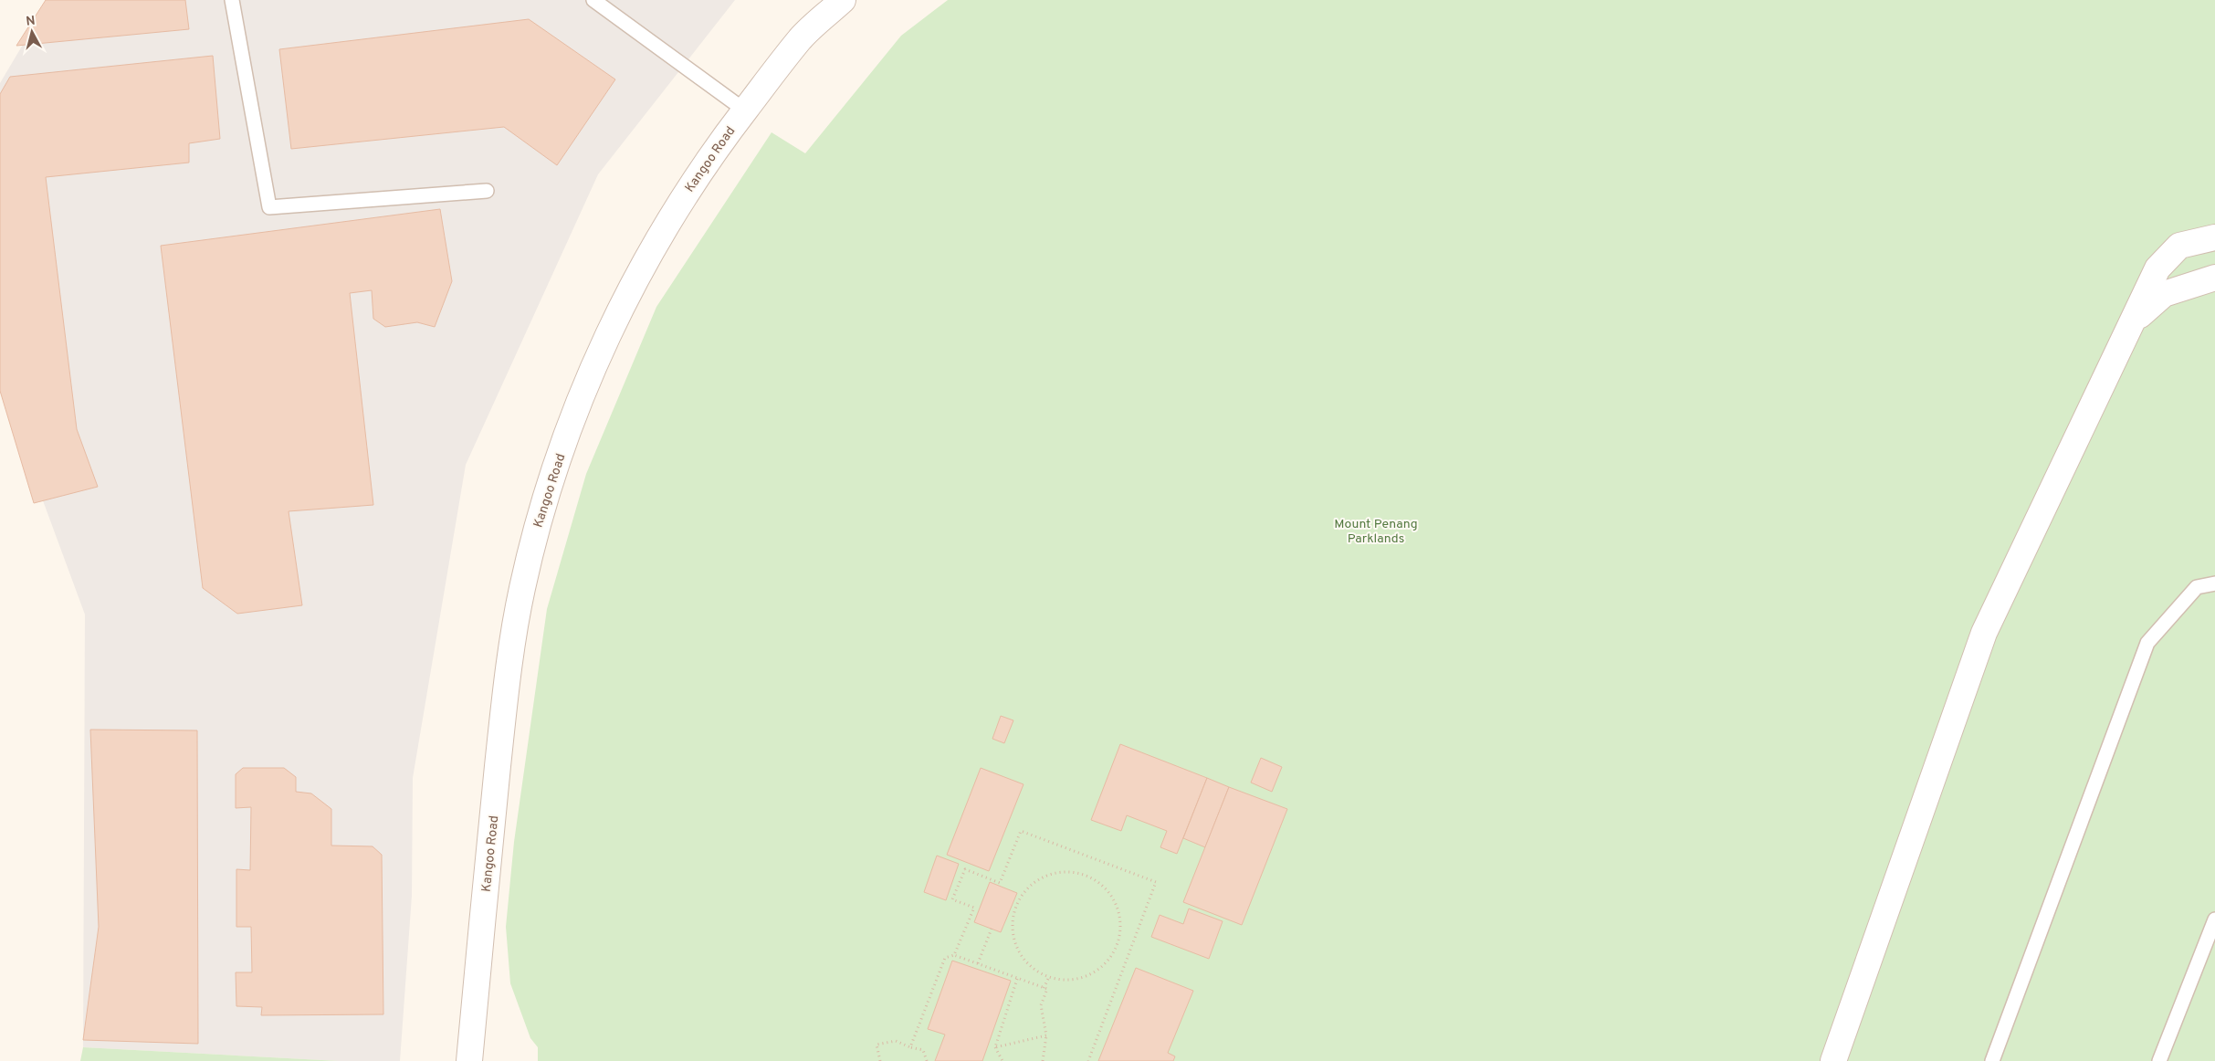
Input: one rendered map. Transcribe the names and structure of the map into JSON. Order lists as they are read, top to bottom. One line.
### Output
{"streets":{"street":["Kangoo Road"]},"parks":["Mount Penang Parklands"],"north":"top"}
